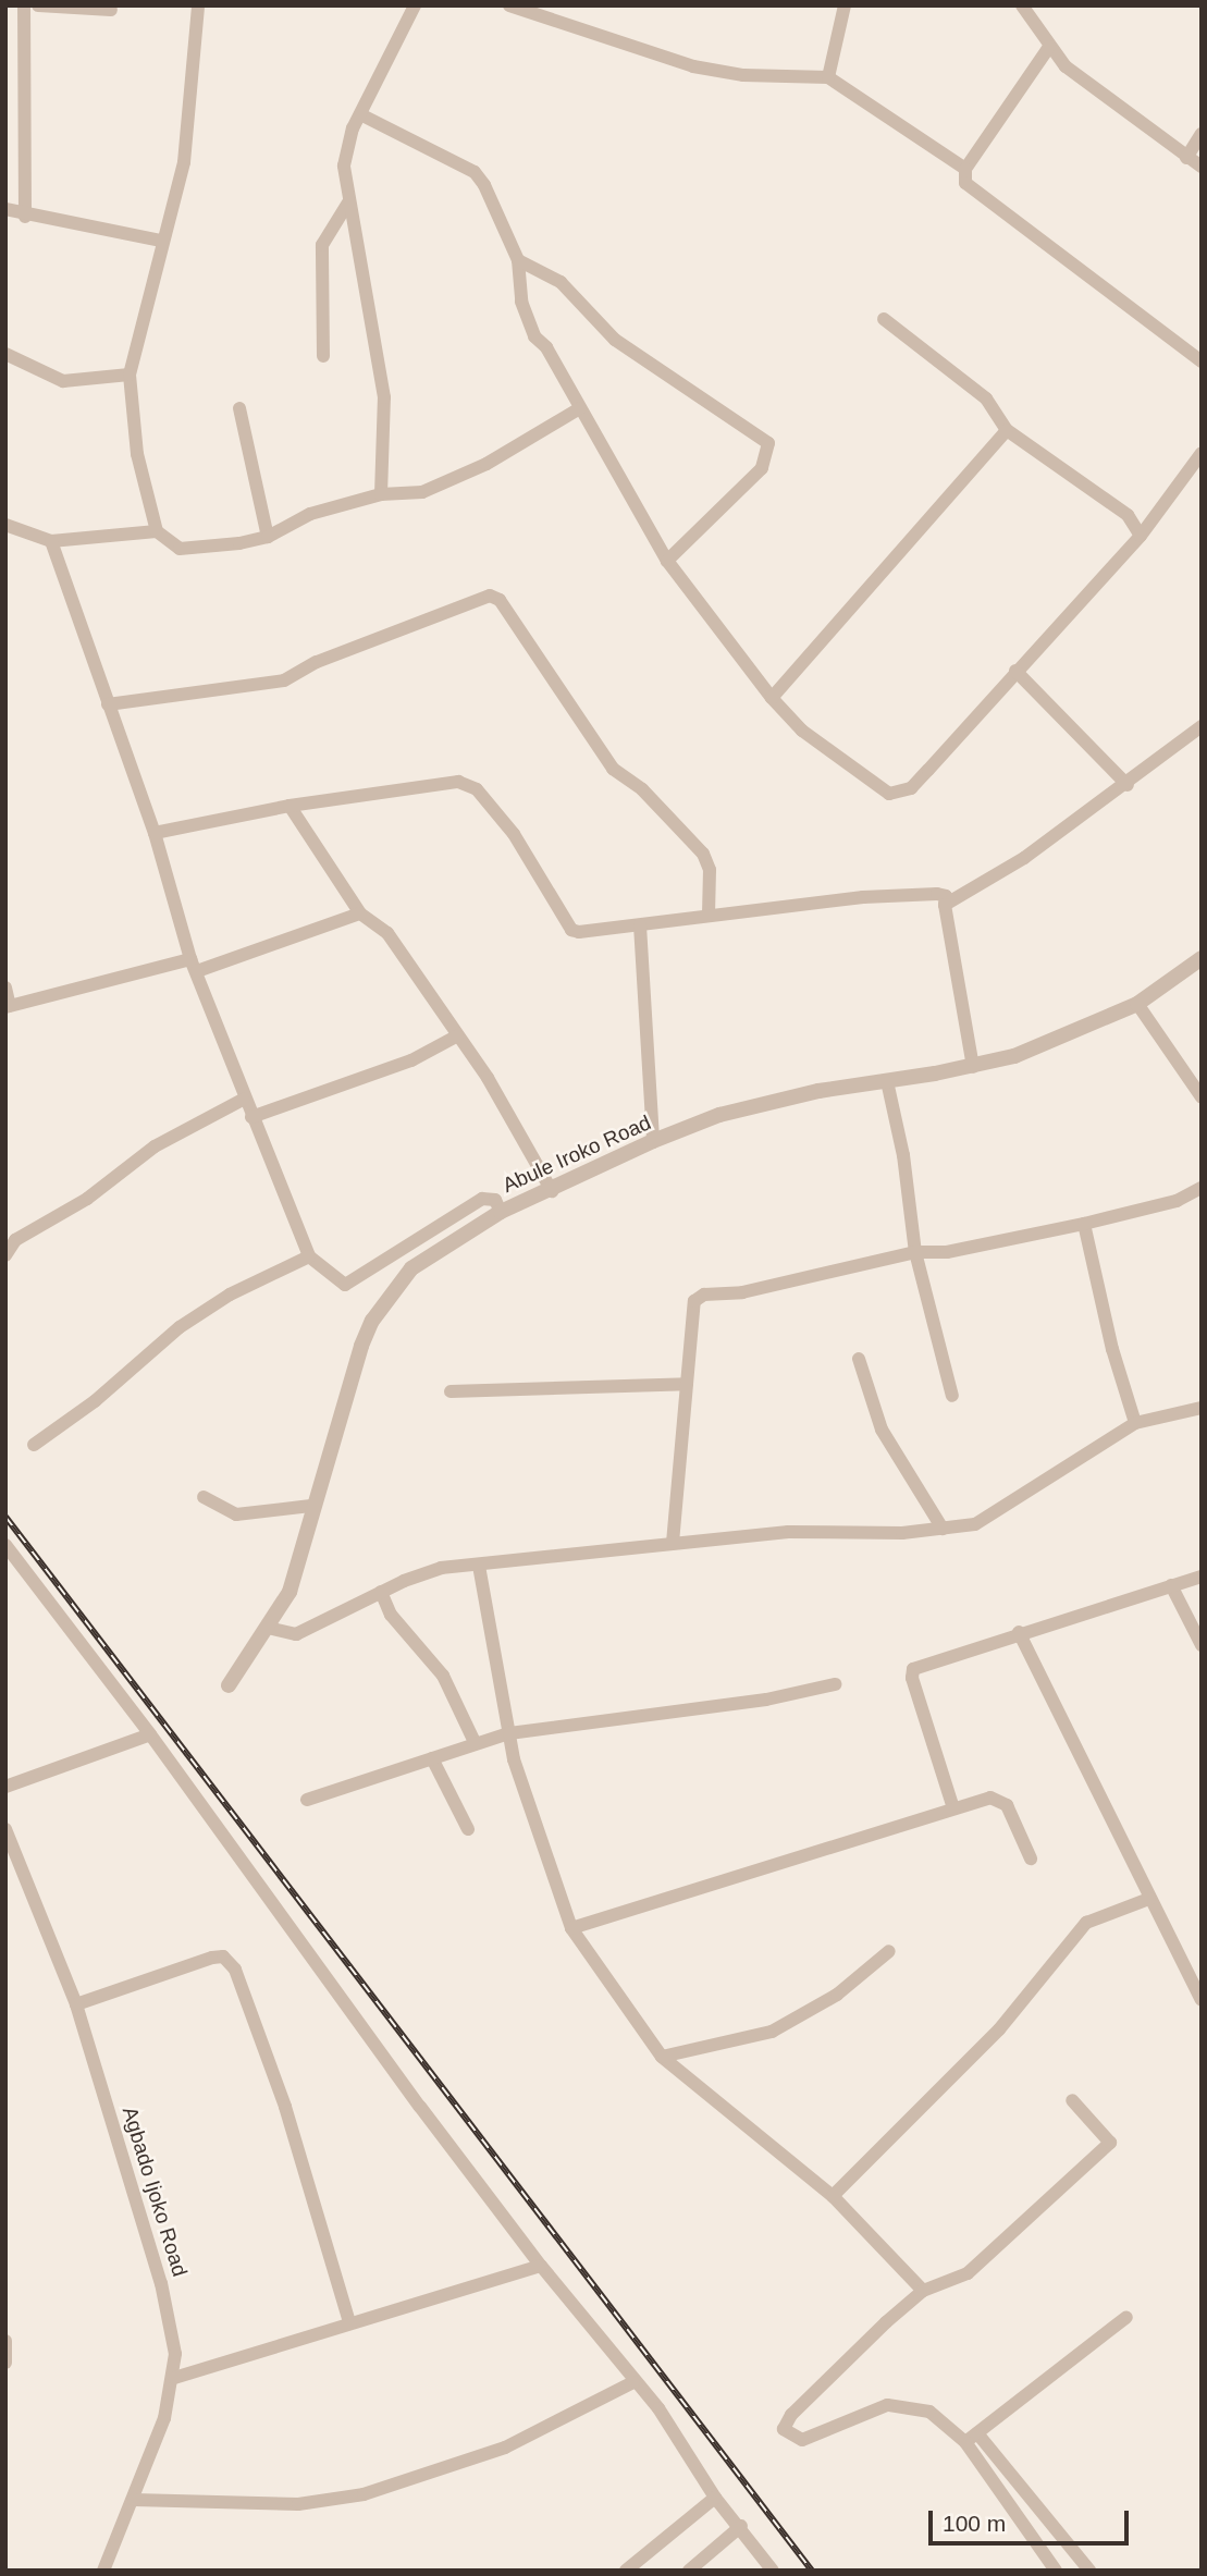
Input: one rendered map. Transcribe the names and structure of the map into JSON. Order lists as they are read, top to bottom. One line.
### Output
{"streets":{"street":["Abule Iroko Road","Agbado Ijoko Road"]},"scale_bar":"100 m"}
